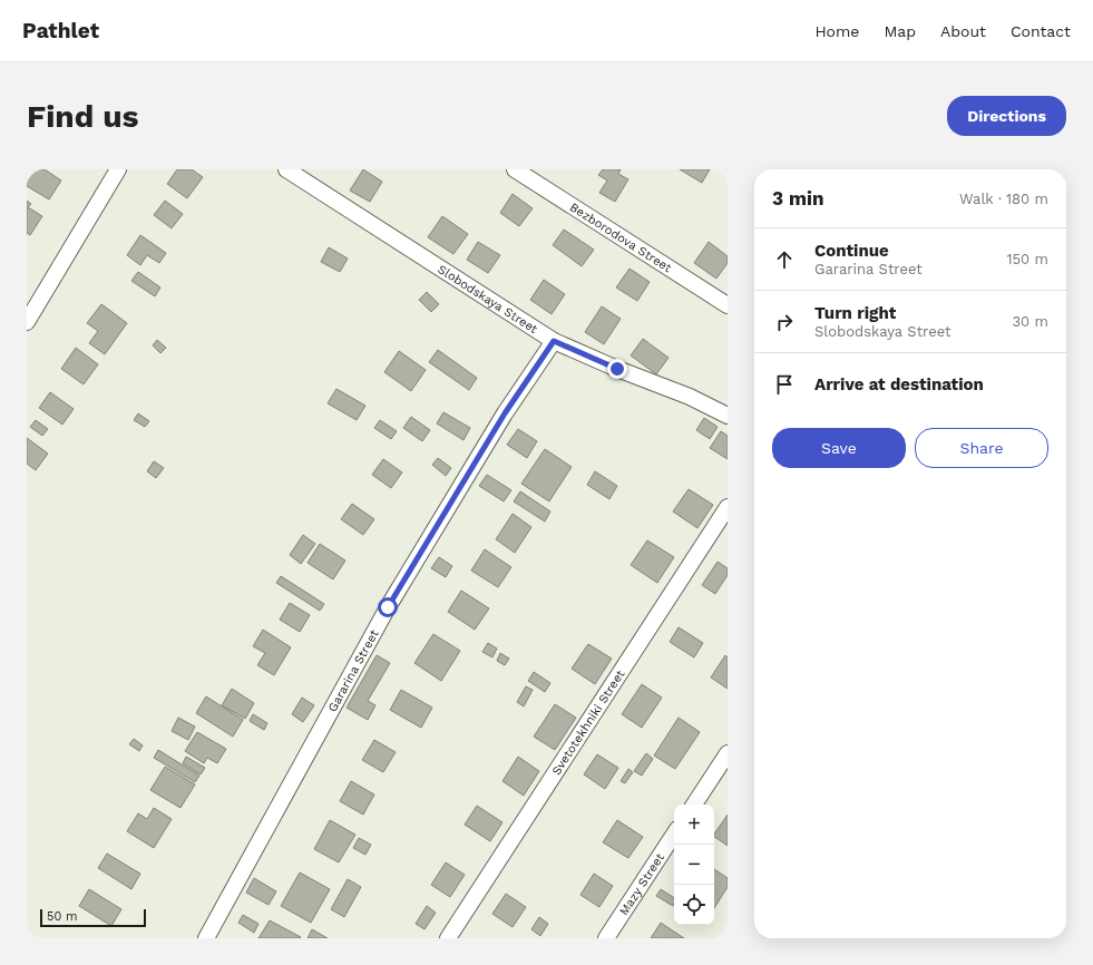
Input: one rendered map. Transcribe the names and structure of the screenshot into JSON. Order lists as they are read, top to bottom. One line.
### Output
{"streets":{"street":["Bezborodova Street","Slobodskaya Street","Gararina Street","Svetotekhniki Street","Mazy Street"]},"crossings":[["Slobodskaya Street","Gararina Street"]],"scale_bar":"50 m","page":{"header":"Pathlet","nav":["Home","Map","About","Contact"],"buttons":["Directions",["Save","Share"]],"title":"Find us","heading":["3 min","Walk · 180 m"],"list":[["Continue","Gararina Street","150 m"],["Turn right","Slobodskaya Street","30 m"],"Arrive at destination"],"map_buttons":["+","−"],"scale":"50 m"}}
